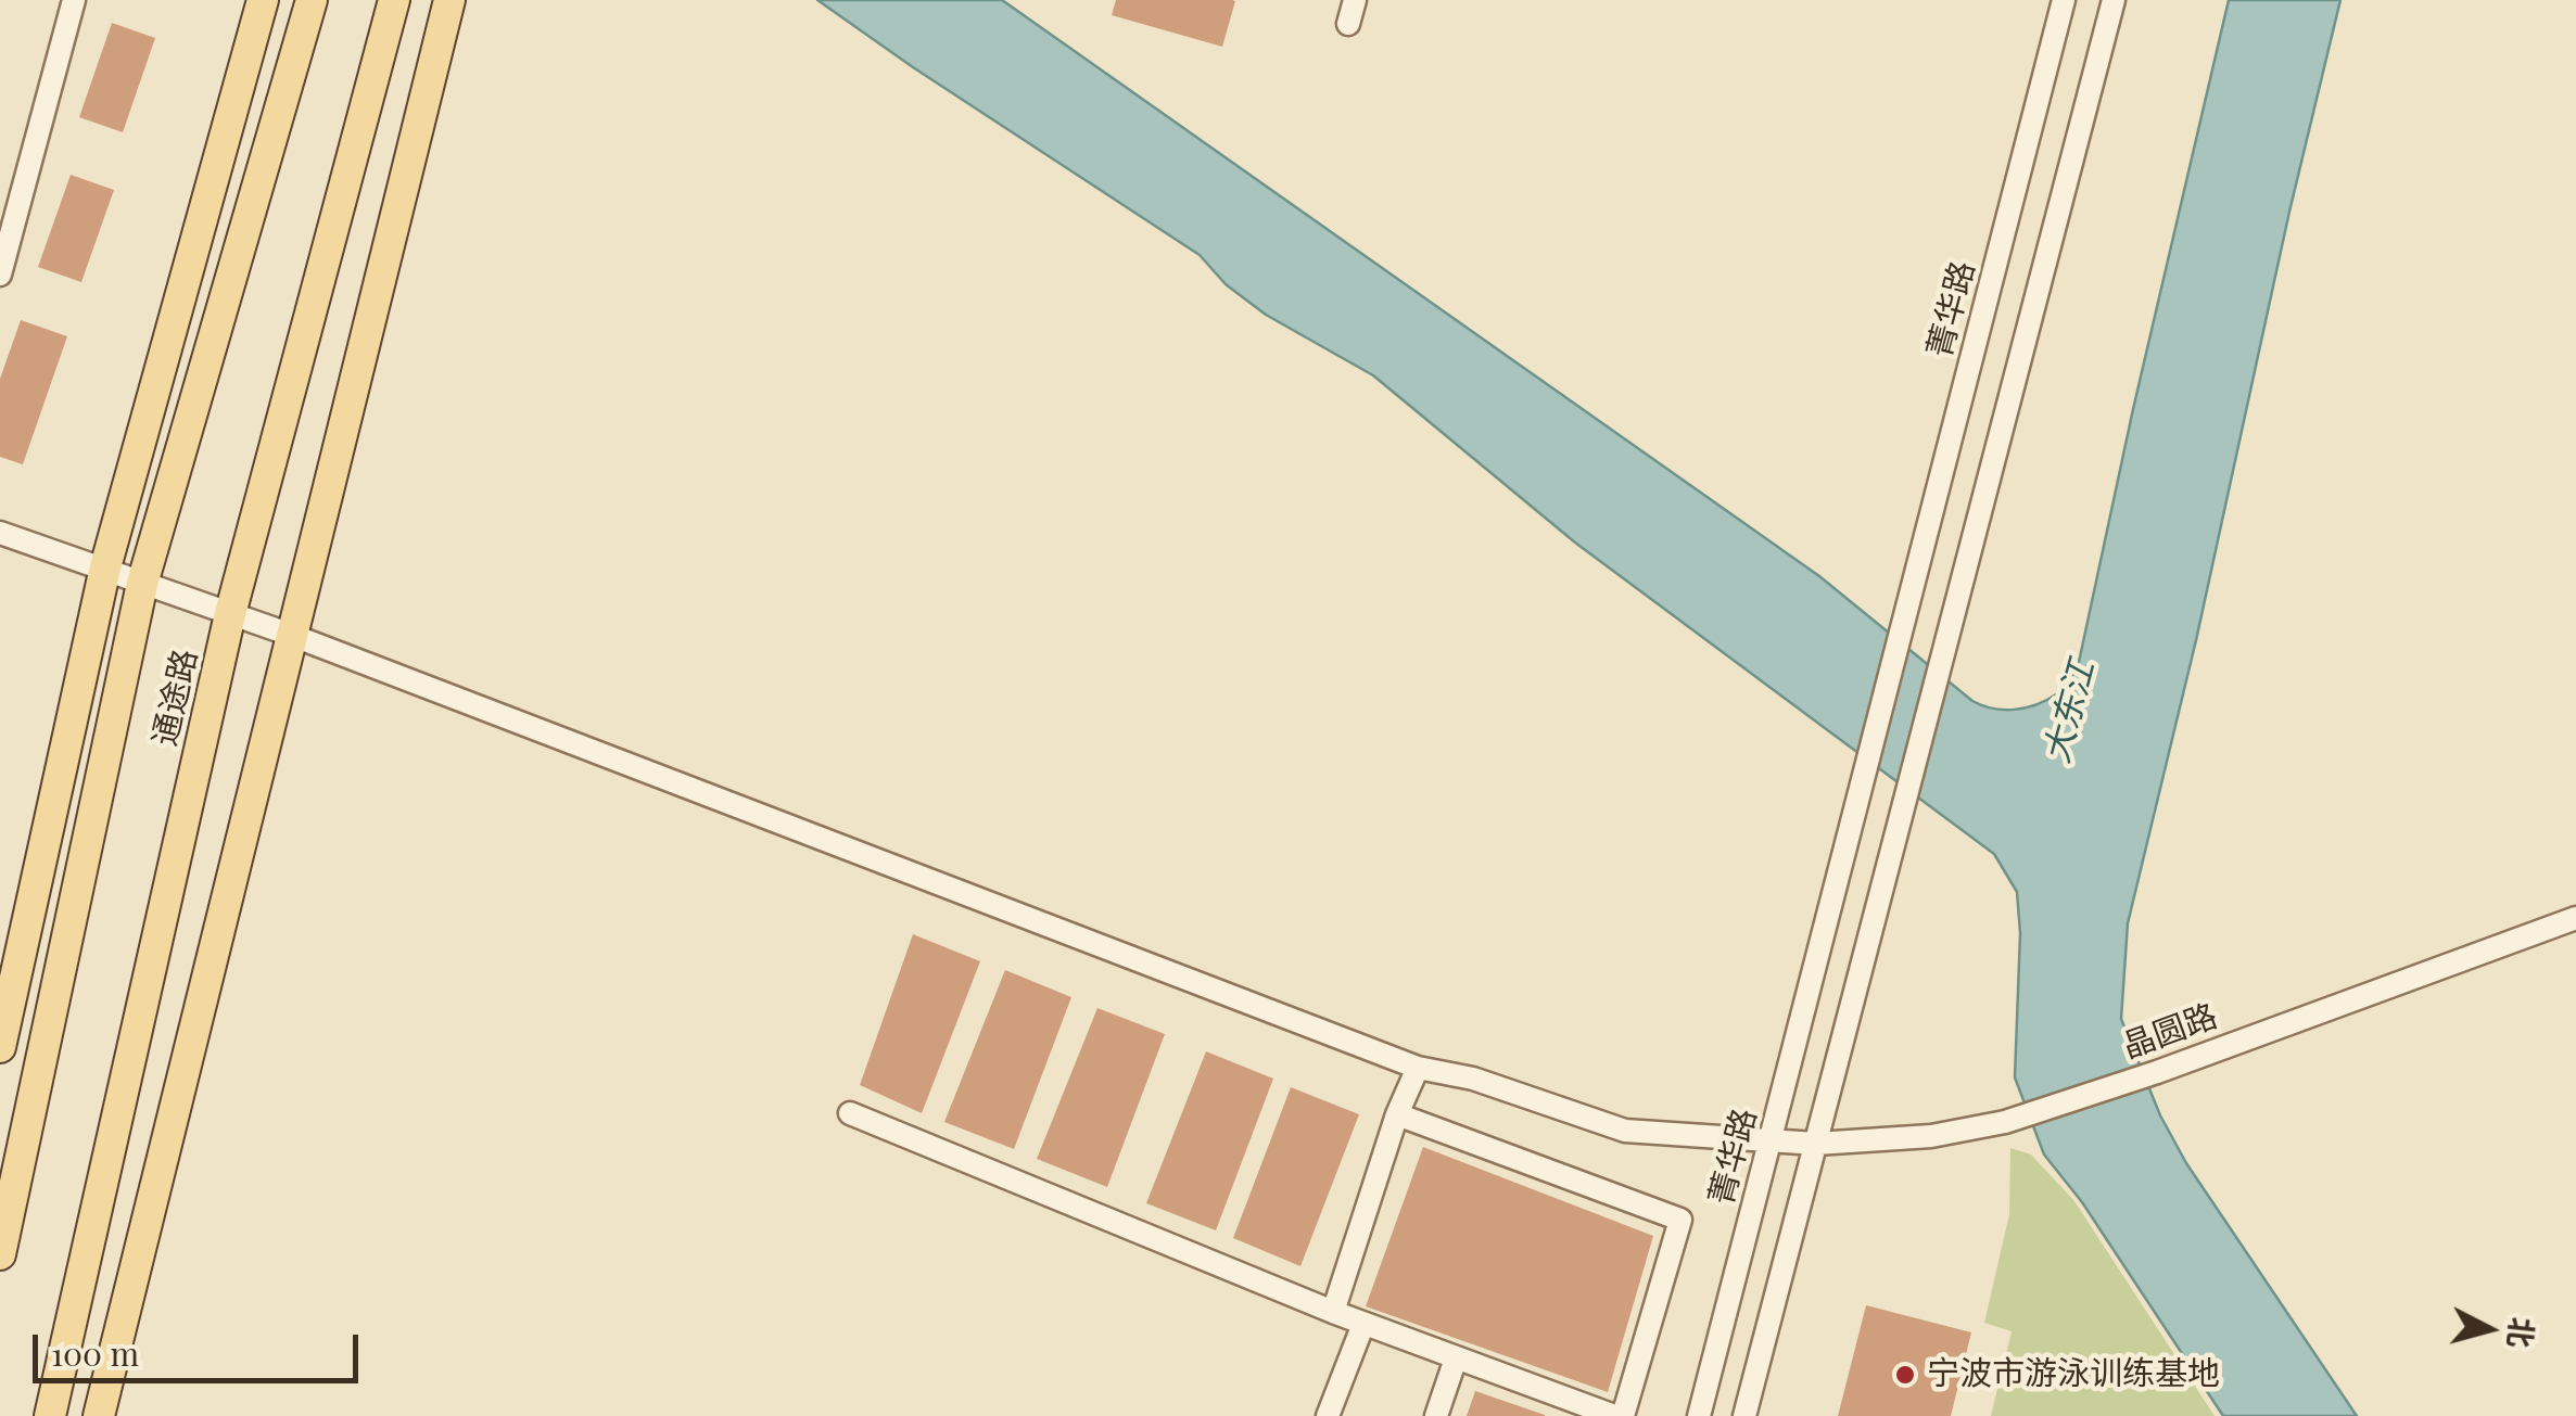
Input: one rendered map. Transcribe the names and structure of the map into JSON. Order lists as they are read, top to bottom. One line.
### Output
{"streets":{"main road":["通途路"],"street":["菁华路","晶圆路"]},"crossings":[["菁华路","晶圆路"],["通途路","晶圆路"]],"water":["大东江"],"places":["宁波市游泳训练基地"],"scale_bar":"100 m","north":"right"}
